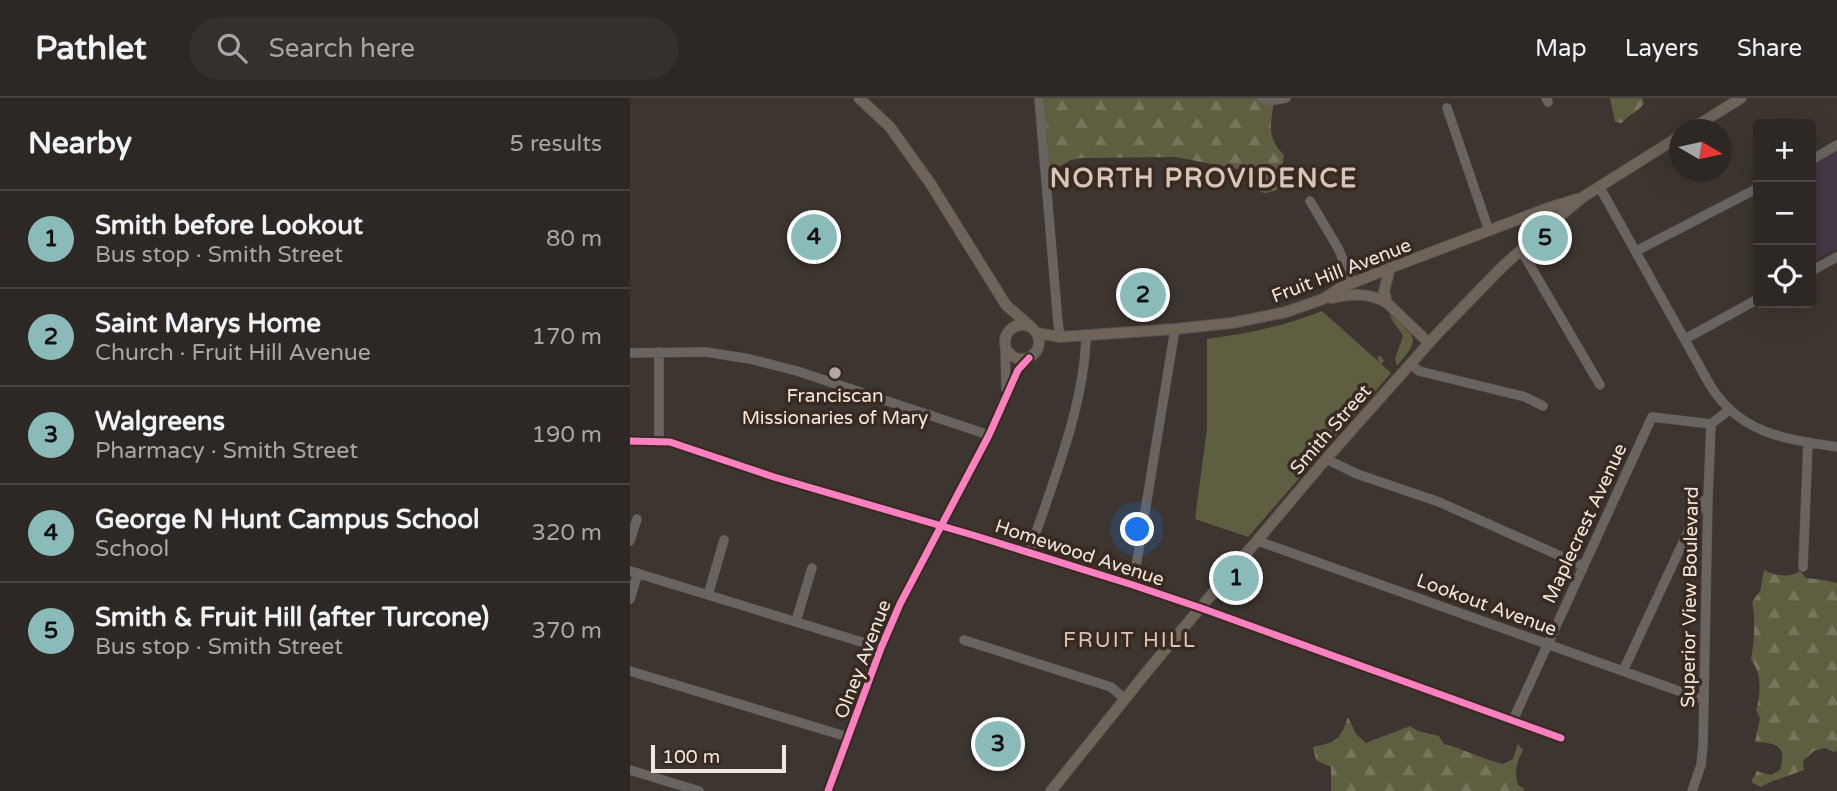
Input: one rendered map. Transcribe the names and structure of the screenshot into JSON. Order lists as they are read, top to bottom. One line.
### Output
{"streets":{"main road":["Fruit Hill Avenue","Smith Street"],"street":["Maplecrest Avenue","Homewood Avenue","Superior View Boulevard","Lookout Avenue","Olney Avenue"]},"crossings":[["Fruit Hill Avenue","Smith Street"],["Fruit Hill Avenue","Olney Avenue"],["Smith Street","Homewood Avenue"],["Smith Street","Lookout Avenue"],["Maplecrest Avenue","Homewood Avenue"],["Maplecrest Avenue","Superior View Boulevard"],["Maplecrest Avenue","Lookout Avenue"],["Homewood Avenue","Olney Avenue"],["Superior View Boulevard","Lookout Avenue"]],"districts":["NORTH PROVIDENCE","FRUIT HILL"],"places":["Franciscan Missionaries of Mary"],"scale_bar":"100 m","north":"right","page":{"header":"Pathlet","search":"Search here","nav":["Map","Layers","Share"],"heading":["Nearby","5 results"],"map_buttons":["+","−"],"list":[{"mark":"1","name":"Smith before Lookout","note":"Bus stop · Smith Street","value":"80 m"},{"mark":"2","name":"Saint Marys Home","note":"Church · Fruit Hill Avenue","value":"170 m"},{"mark":"3","name":"Walgreens","note":"Pharmacy · Smith Street","value":"190 m"},{"mark":"4","name":"George N Hunt Campus School","note":"School","value":"320 m"},{"mark":"5","name":"Smith & Fruit Hill (after Turcone)","note":"Bus stop · Smith Street","value":"370 m"}],"pins":["4","5","2","1","3"],"scale":"100 m"}}
